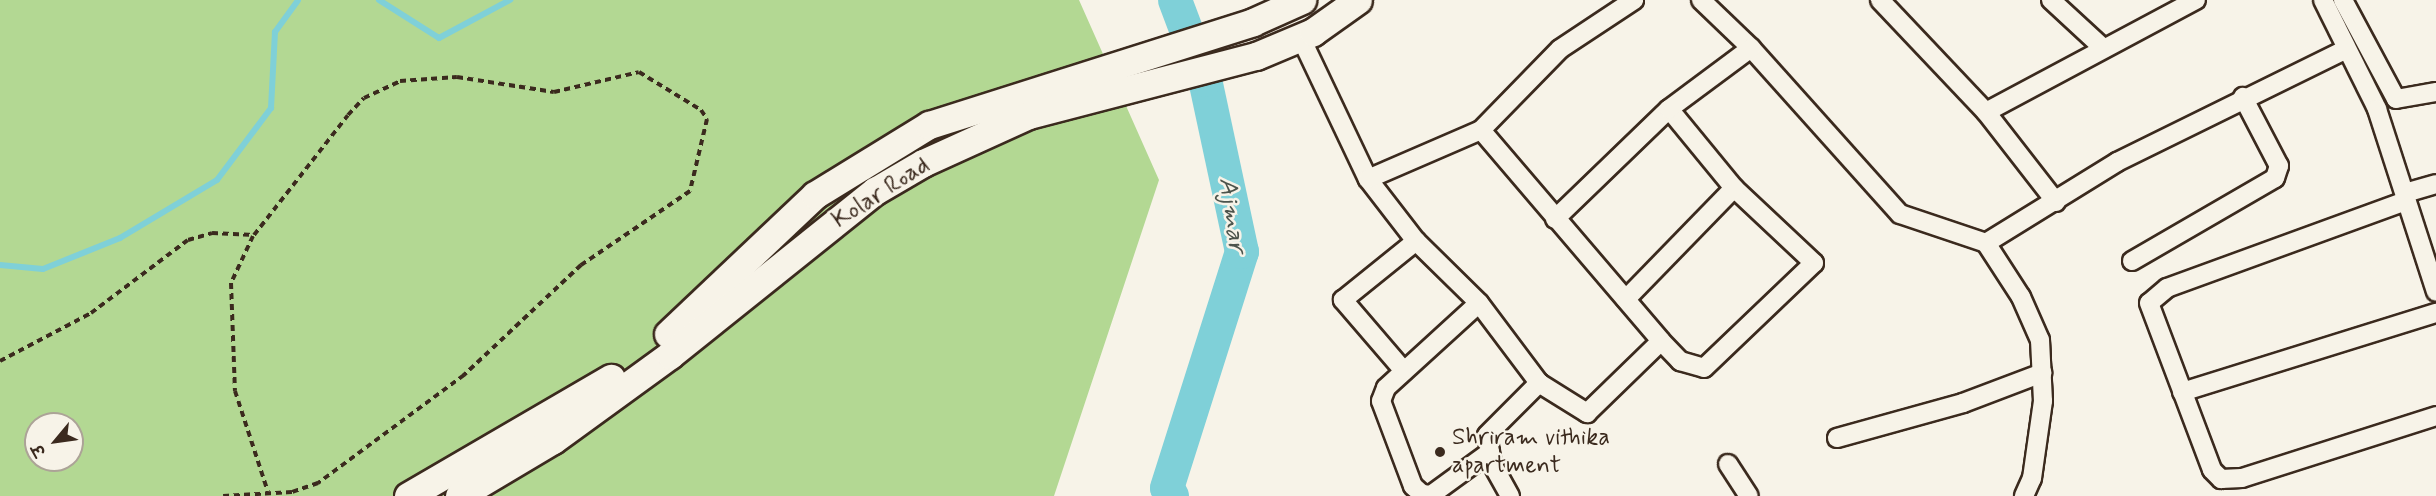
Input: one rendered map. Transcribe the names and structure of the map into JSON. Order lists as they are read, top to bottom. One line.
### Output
{"streets":{"main road":["Kolar Road"]},"water":["Ajmar"],"places":["Shriram vithika apartment"],"north":"bottom left"}
